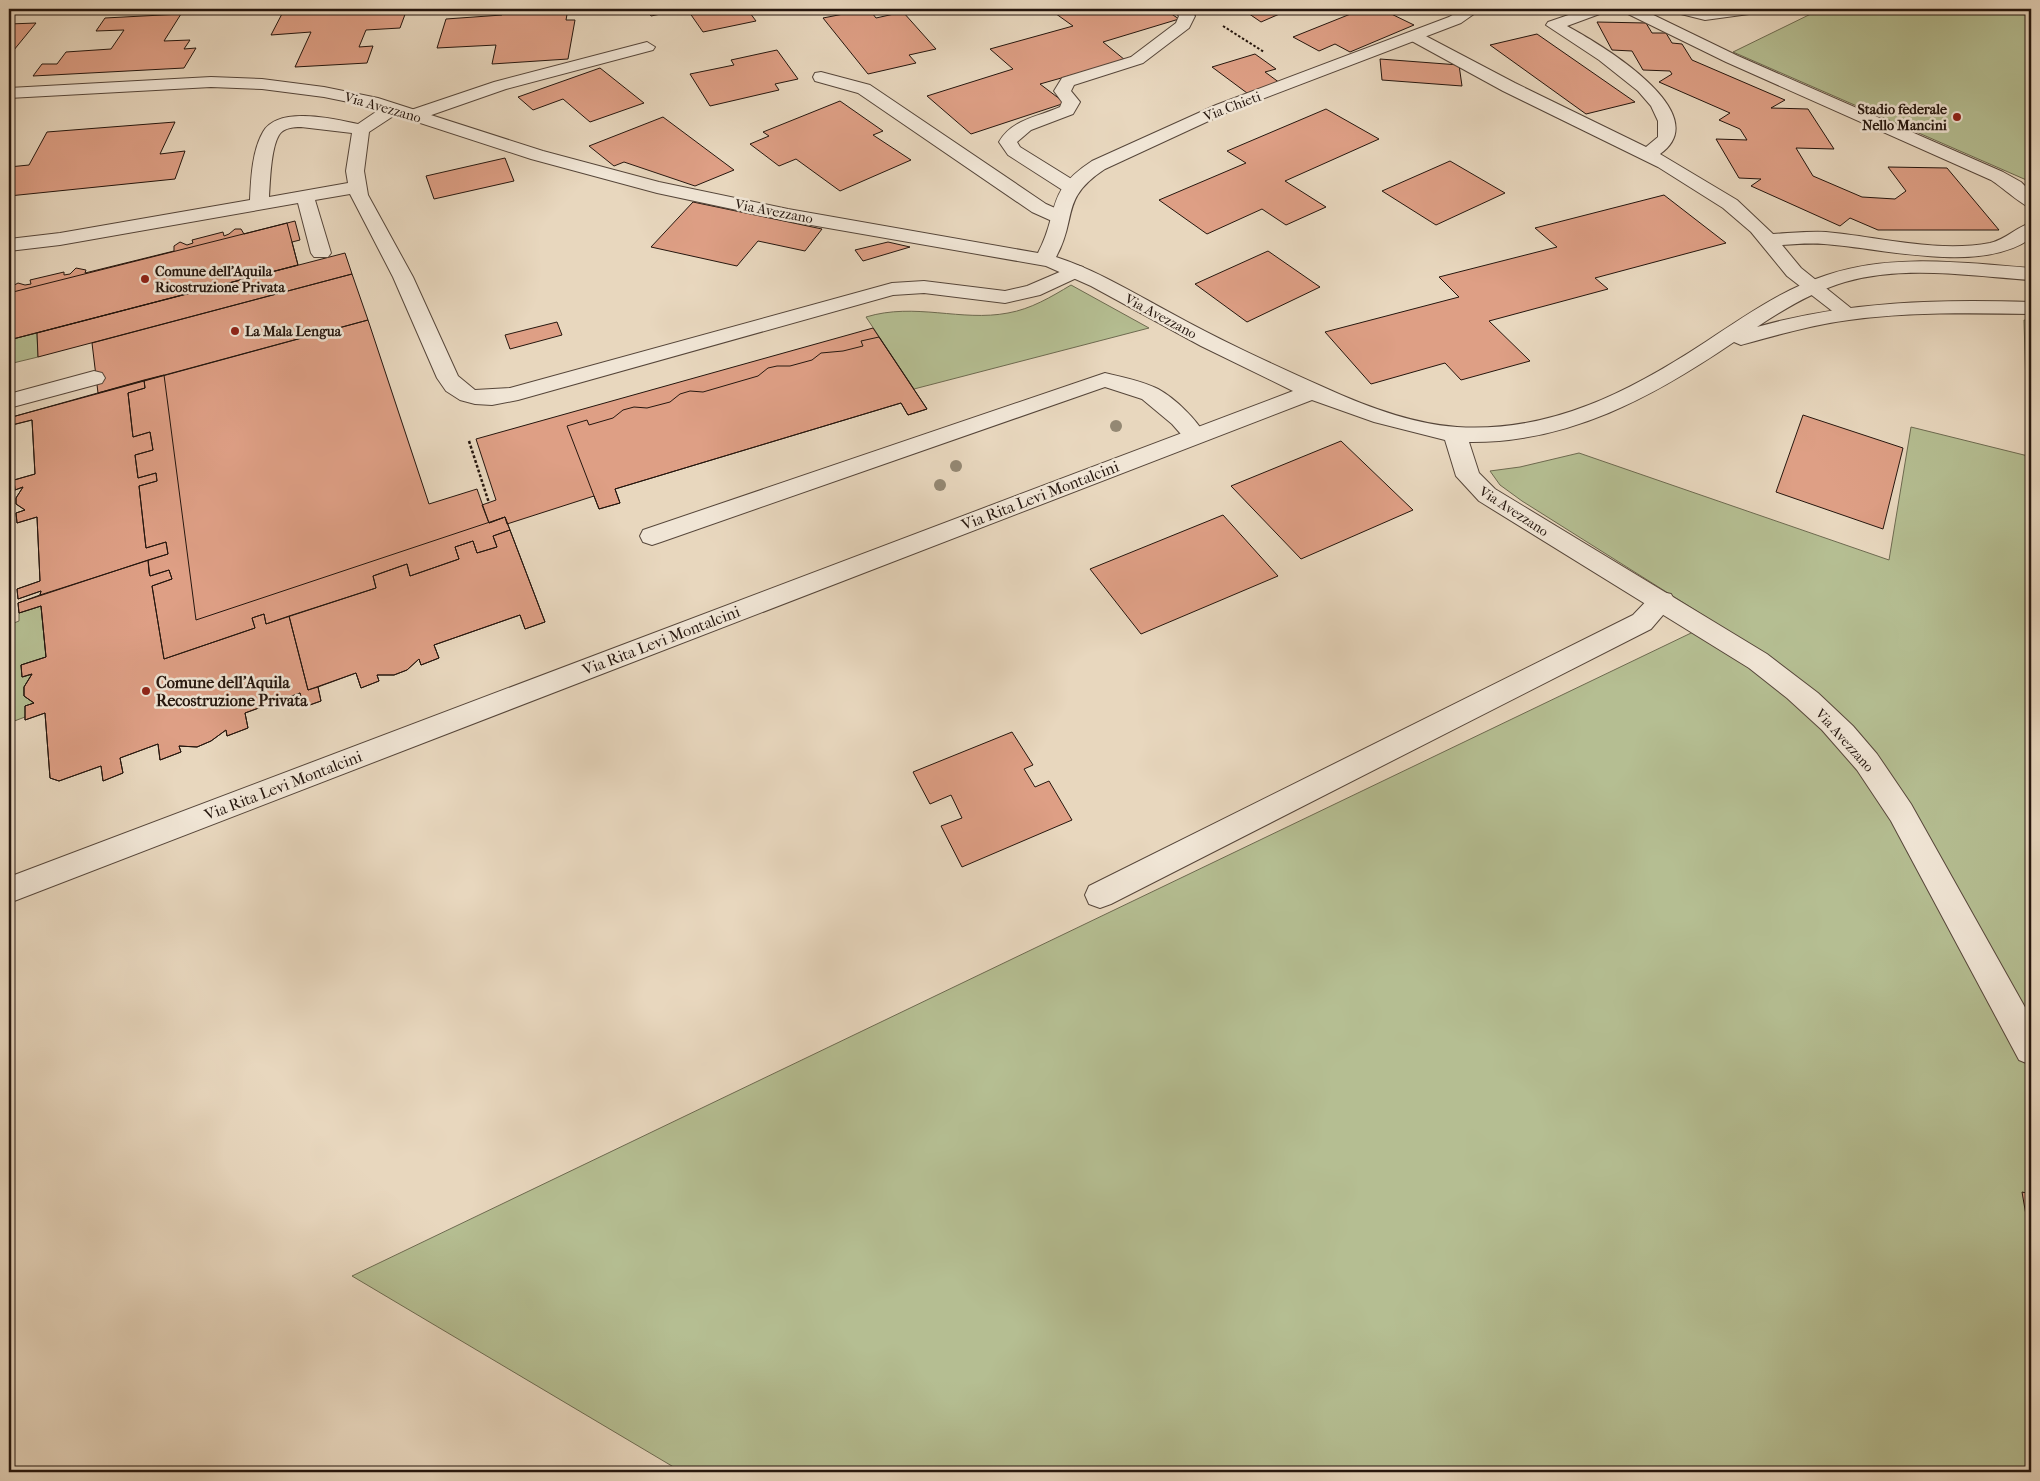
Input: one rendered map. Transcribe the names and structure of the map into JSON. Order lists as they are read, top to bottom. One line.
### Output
{"streets":{"street":["Via Chieti","Via Avezzano","Via Rita Levi Montalcini"]},"crossings":[["Via Chieti","Via Avezzano"],["Via Avezzano","Via Rita Levi Montalcini"]],"places":["Stadio federale Nello Mancini","Comune dell'Aquila Ricostruzione Privata","La Mala Lengua","Comune dell'Aquila Recostruzione Privata"]}
